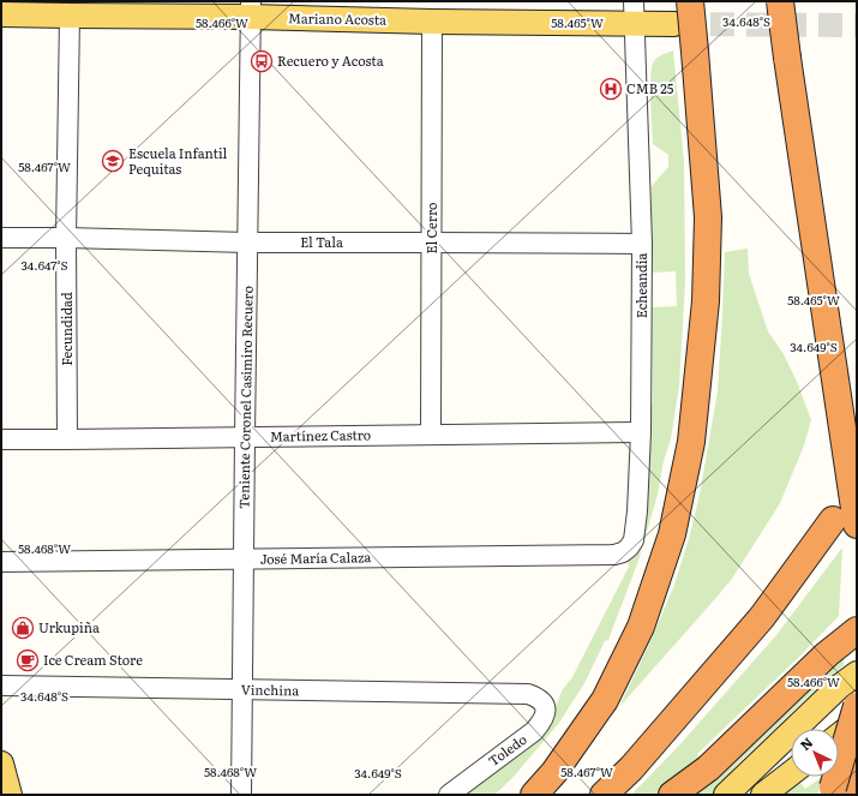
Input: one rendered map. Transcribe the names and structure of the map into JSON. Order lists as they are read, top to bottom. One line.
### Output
{"streets":{"main road":["Mariano Acosta"],"street":["El Cerro","El Tala","Echeandía","Fecundidad","Teniente Coronel Casimiro Recuero","Martínez Castro","José María Calaza","Vinchina","Toledo"]},"crossings":[["Mariano Acosta","El Cerro"],["Mariano Acosta","Echeandía"],["Mariano Acosta","Fecundidad"],["Mariano Acosta","Teniente Coronel Casimiro Recuero"],["El Cerro","El Tala"],["El Cerro","Martínez Castro"],["El Tala","Echeandía"],["El Tala","Fecundidad"],["El Tala","Teniente Coronel Casimiro Recuero"],["Echeandía","Martínez Castro"],["Echeandía","José María Calaza"],["Fecundidad","Martínez Castro"],["Teniente Coronel Casimiro Recuero","Martínez Castro"],["Teniente Coronel Casimiro Recuero","José María Calaza"],["Teniente Coronel Casimiro Recuero","Vinchina"],["Vinchina","Toledo"]],"places":{"bus stop":["Recuero y Acosta"],"hospital":["CMB 25"],"school or university":["Escuela Infantil Pequitas"],"shop":["Urkupiña"],"cafe":["Ice Cream Store"]},"north":"top left","coordinates":["34.648°S","58.466°W","58.465°W","58.467°W","34.647°S","34.649°S","58.468°W"]}
